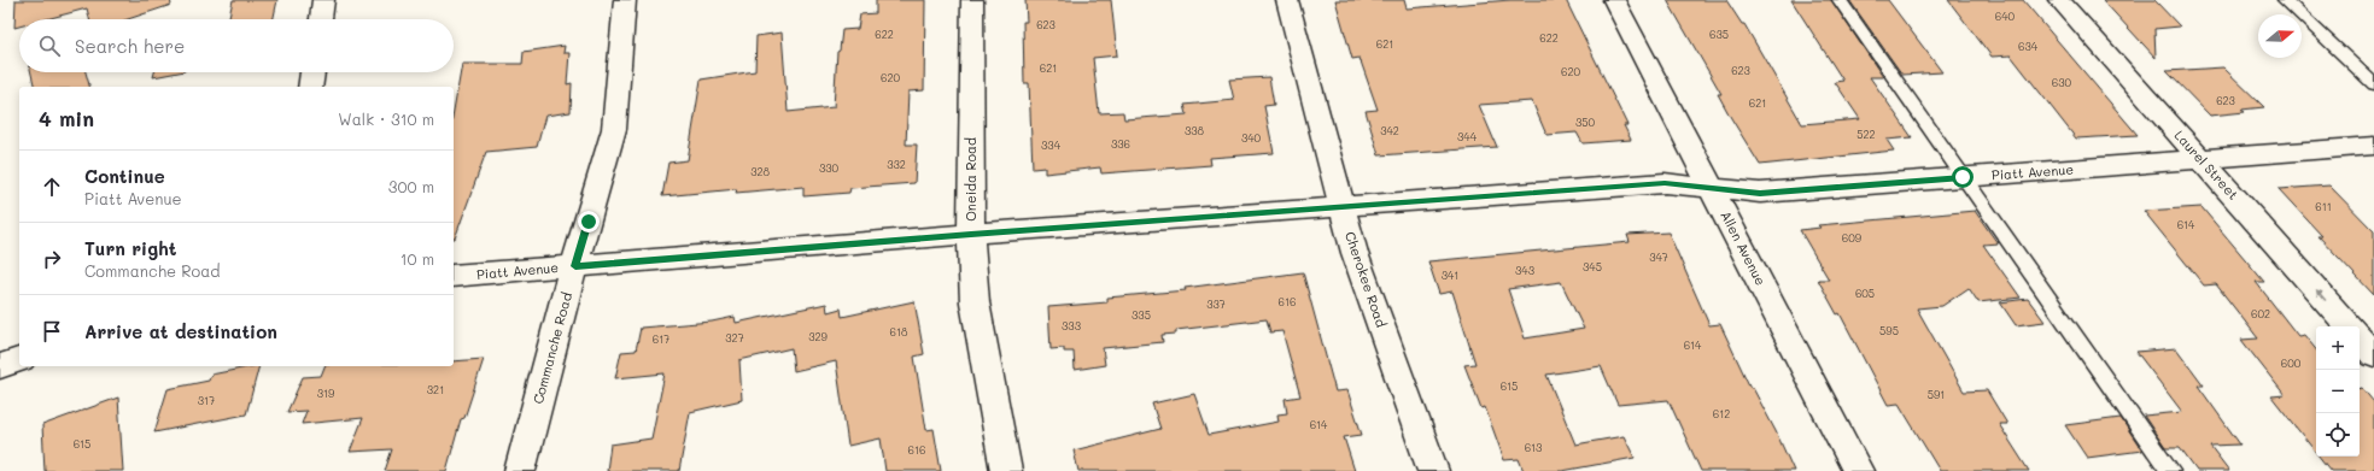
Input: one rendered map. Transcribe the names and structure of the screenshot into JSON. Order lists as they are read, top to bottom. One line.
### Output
{"streets":{"street":["Laurel Street","Piatt Avenue","Oneida Road","Allen Avenue","Cherokee Road","Commanche Road"]},"crossings":[["Laurel Street","Piatt Avenue"],["Piatt Avenue","Oneida Road"],["Piatt Avenue","Allen Avenue"],["Piatt Avenue","Cherokee Road"],["Piatt Avenue","Commanche Road"]],"one_way":["Laurel Street"],"house_numbers":["640","623","622","635","622","621","634","621","623","620","620","630","623","621","350","338","342","522","344","340","336","334","332","330","328","611","614","609","347","345","343","341","605","616","337","602","335","333","595","618","329","327","617","614","600","615","321","319","591","317","612","614","615","613","616"],"north":"right","page":{"search":"Search here","heading":["4 min","Walk · 310 m"],"list":[["Continue","Piatt Avenue","300 m"],["Turn right","Commanche Road","10 m"],"Arrive at destination"],"map_buttons":["+","−"]}}
